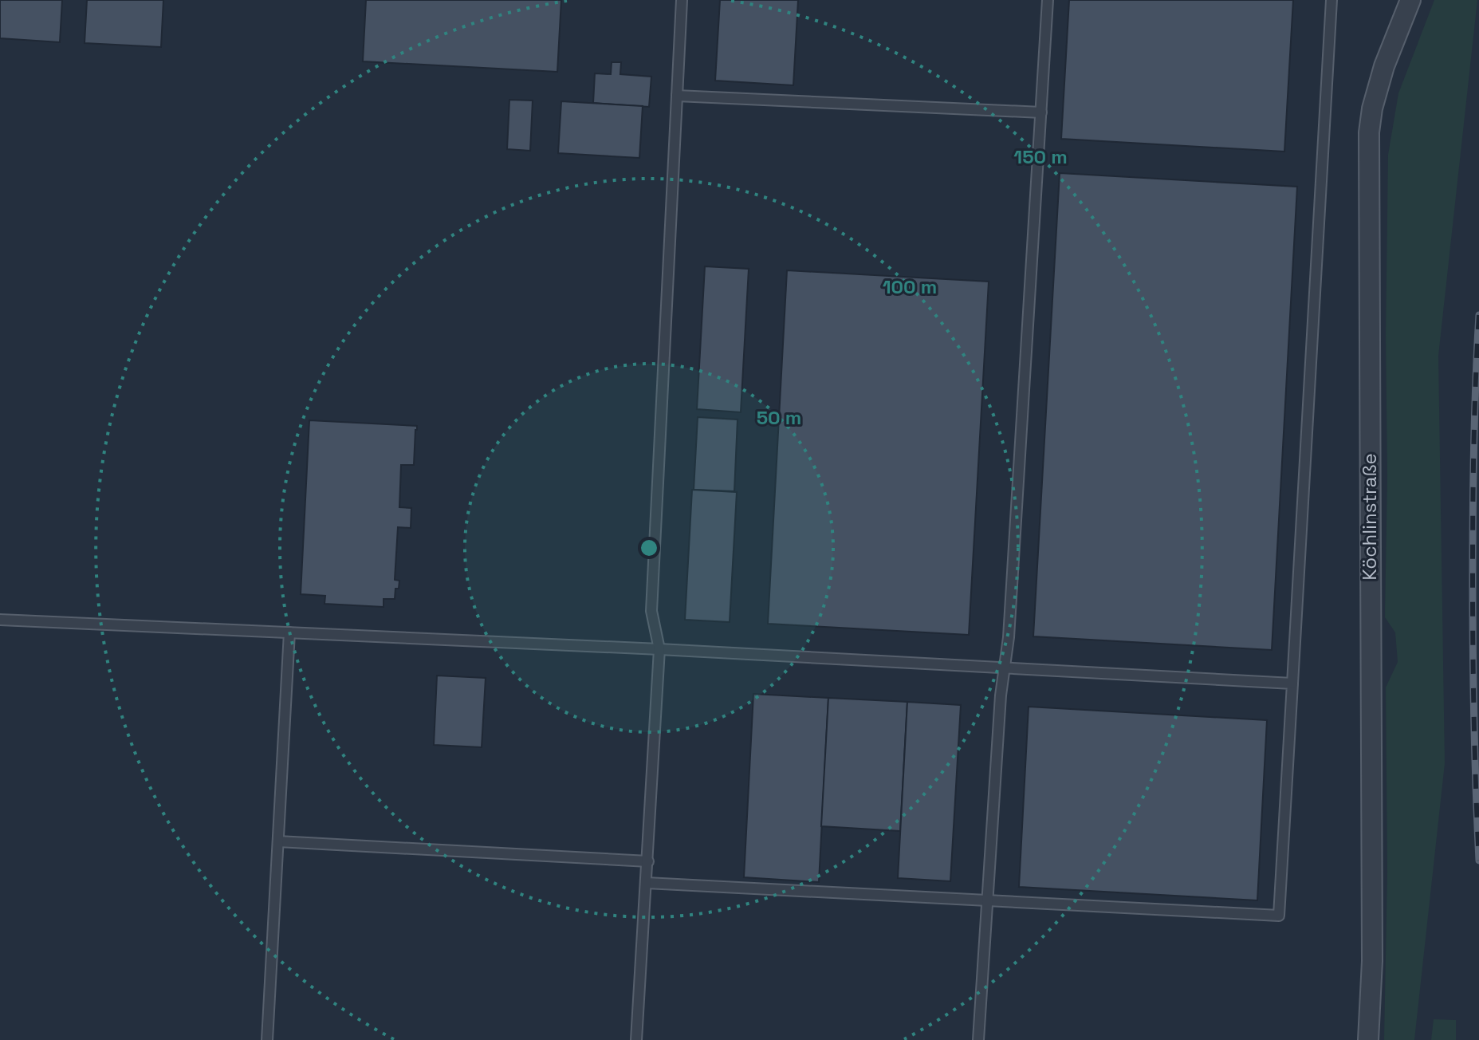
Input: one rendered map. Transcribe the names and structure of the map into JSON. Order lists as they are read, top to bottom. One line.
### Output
{"streets":{"street":["Köchlinstraße"]},"rings":["150 m","100 m","50 m"]}
